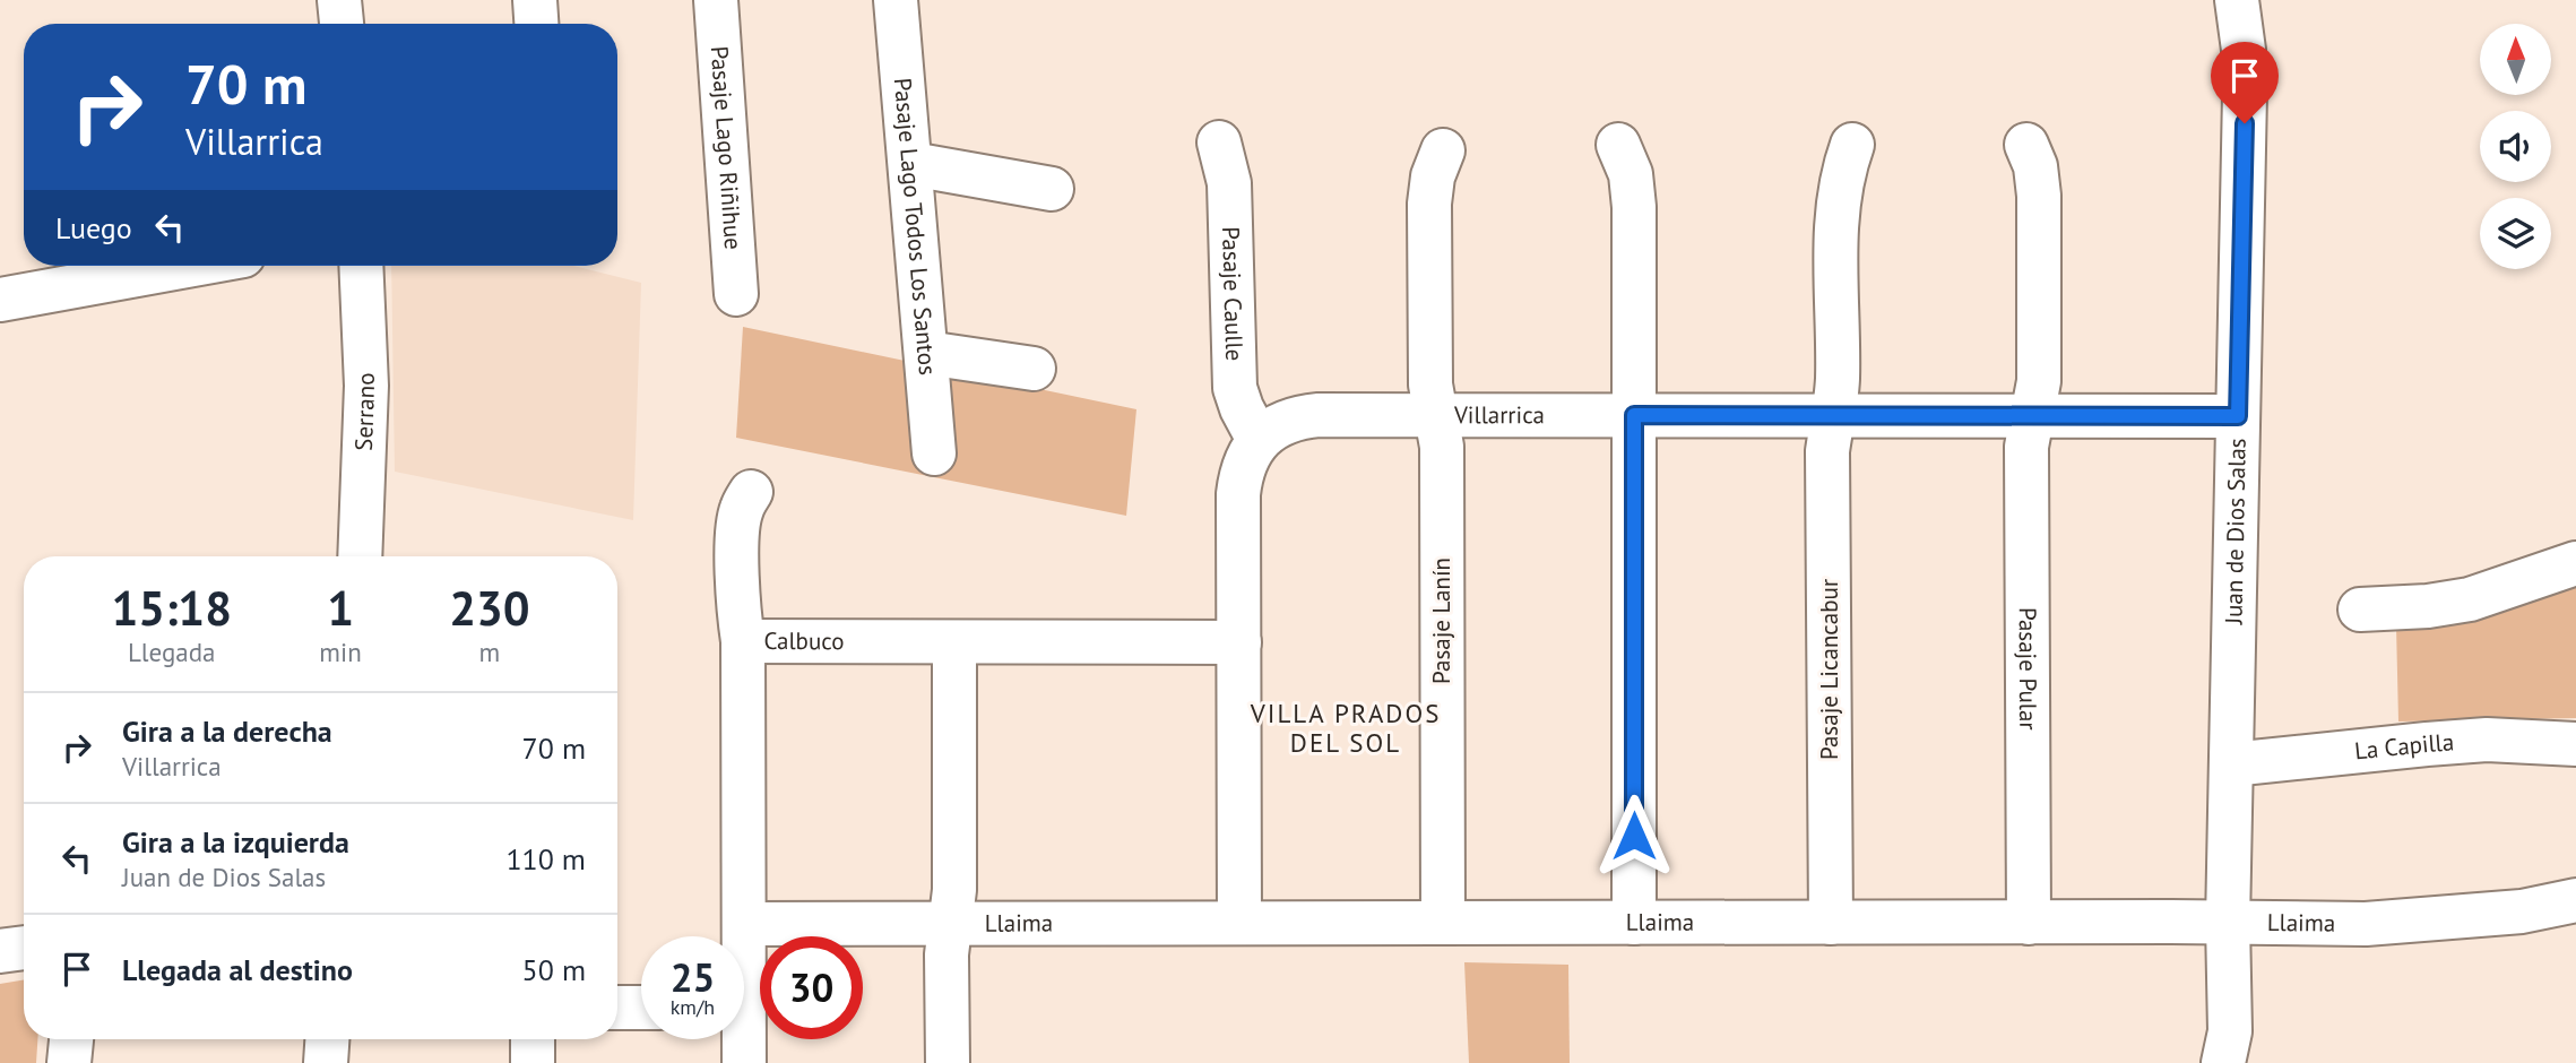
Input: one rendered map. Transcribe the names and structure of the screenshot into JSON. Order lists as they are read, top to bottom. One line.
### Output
{"streets":{"street":["Pasaje Lago Riñihue","Pasaje Lago Todos Los Santos","Pasaje Caulle","Serrano","Villarrica","Juan de Dios Salas","Pasaje Lanín","Calbuco","Pasaje Pular","Pasaje Licancabur","La Capilla","Llaima"]},"crossings":[["Pasaje Caulle","Villarrica"],["Villarrica","Juan de Dios Salas"],["Villarrica","Pasaje Lanín"],["Villarrica","Calbuco"],["Villarrica","Pasaje Pular"],["Villarrica","Pasaje Licancabur"],["Villarrica","Llaima"],["Juan de Dios Salas","La Capilla"],["Juan de Dios Salas","Llaima"],["Pasaje Lanín","Llaima"],["Calbuco","Llaima"],["Pasaje Pular","Llaima"],["Pasaje Licancabur","Llaima"]],"districts":["VILLA PRADOS DEL SOL"],"north":"top","page":{"turn":["70 m","Villarrica"],"then":"Luego","eta":["15:18","Llegada","1","min","230","m"],"list":[{"name":"Gira a la derecha","note":"Villarrica","value":"70 m"},{"name":"Gira a la izquierda","note":"Juan de Dios Salas","value":"110 m"},{"name":"Llegada al destino","value":"50 m"}],"speed":"25 km/h","limit":"30"}}
